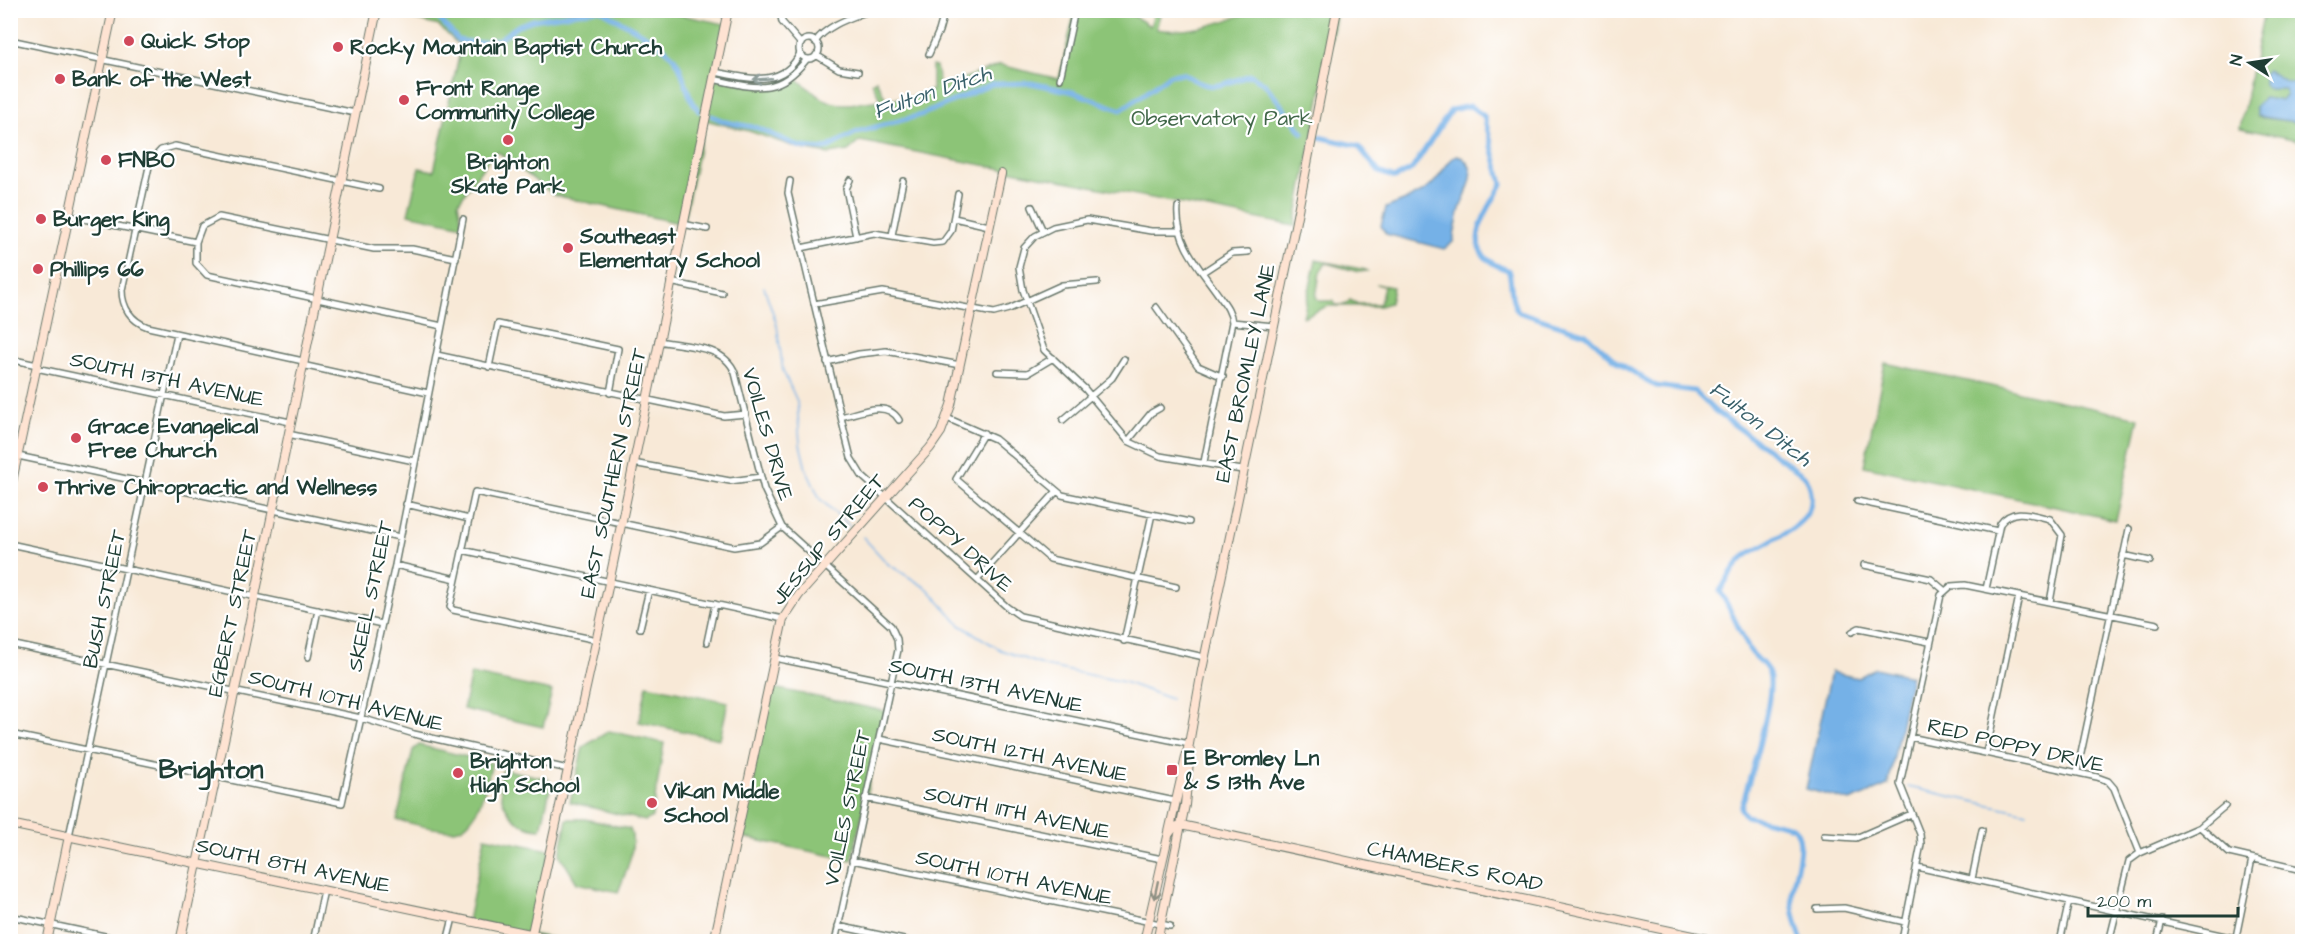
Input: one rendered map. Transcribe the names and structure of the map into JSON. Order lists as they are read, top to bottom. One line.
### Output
{"streets":{"street":["EAST BROMLEY LANE","SOUTH 13TH AVENUE","VOILES DRIVE","EAST SOUTHERN STREET","JESSUP STREET","POPPY DRIVE","SKEEL STREET","BUSH STREET","EGBERT STREET","SOUTH 10TH AVENUE","RED POPPY DRIVE","SOUTH 12TH AVENUE","VOILES STREET","SOUTH 11TH AVENUE","SOUTH 8TH AVENUE","CHAMBERS ROAD"]},"crossings":[["EAST BROMLEY LANE","SOUTH 13TH AVENUE"],["EAST BROMLEY LANE","POPPY DRIVE"],["EAST BROMLEY LANE","SOUTH 10TH AVENUE"],["EAST BROMLEY LANE","SOUTH 12TH AVENUE"],["EAST BROMLEY LANE","SOUTH 11TH AVENUE"],["EAST BROMLEY LANE","CHAMBERS ROAD"],["SOUTH 13TH AVENUE","VOILES DRIVE"],["SOUTH 13TH AVENUE","JESSUP STREET"],["SOUTH 13TH AVENUE","BUSH STREET"],["SOUTH 13TH AVENUE","EGBERT STREET"],["SOUTH 13TH AVENUE","VOILES STREET"],["VOILES DRIVE","EAST SOUTHERN STREET"],["VOILES DRIVE","JESSUP STREET"],["VOILES DRIVE","VOILES STREET"],["EAST SOUTHERN STREET","SOUTH 10TH AVENUE"],["EAST SOUTHERN STREET","SOUTH 8TH AVENUE"],["JESSUP STREET","POPPY DRIVE"],["SKEEL STREET","EGBERT STREET"],["SKEEL STREET","SOUTH 10TH AVENUE"],["BUSH STREET","SOUTH 10TH AVENUE"],["BUSH STREET","SOUTH 8TH AVENUE"],["EGBERT STREET","SOUTH 10TH AVENUE"],["EGBERT STREET","SOUTH 8TH AVENUE"],["SOUTH 10TH AVENUE","VOILES STREET"],["SOUTH 12TH AVENUE","VOILES STREET"],["VOILES STREET","SOUTH 11TH AVENUE"]],"districts":["Brighton"],"water":["Fulton Ditch"],"parks":["Observatory Park"],"places":{"other":["Quick Stop","Rocky Mountain Baptist Church","Bank of the West","Front Range Community College","Brighton Skate Park","FNBO","Burger King","Southeast Elementary School","Phillips 66","Grace Evangelical Free Church","Thrive Chiropractic and Wellness","Brighton High School","Vikan Middle School"],"transit":["E Bromley Ln & S 13th Ave"]},"scale_bar":"200 m","north":"left"}
